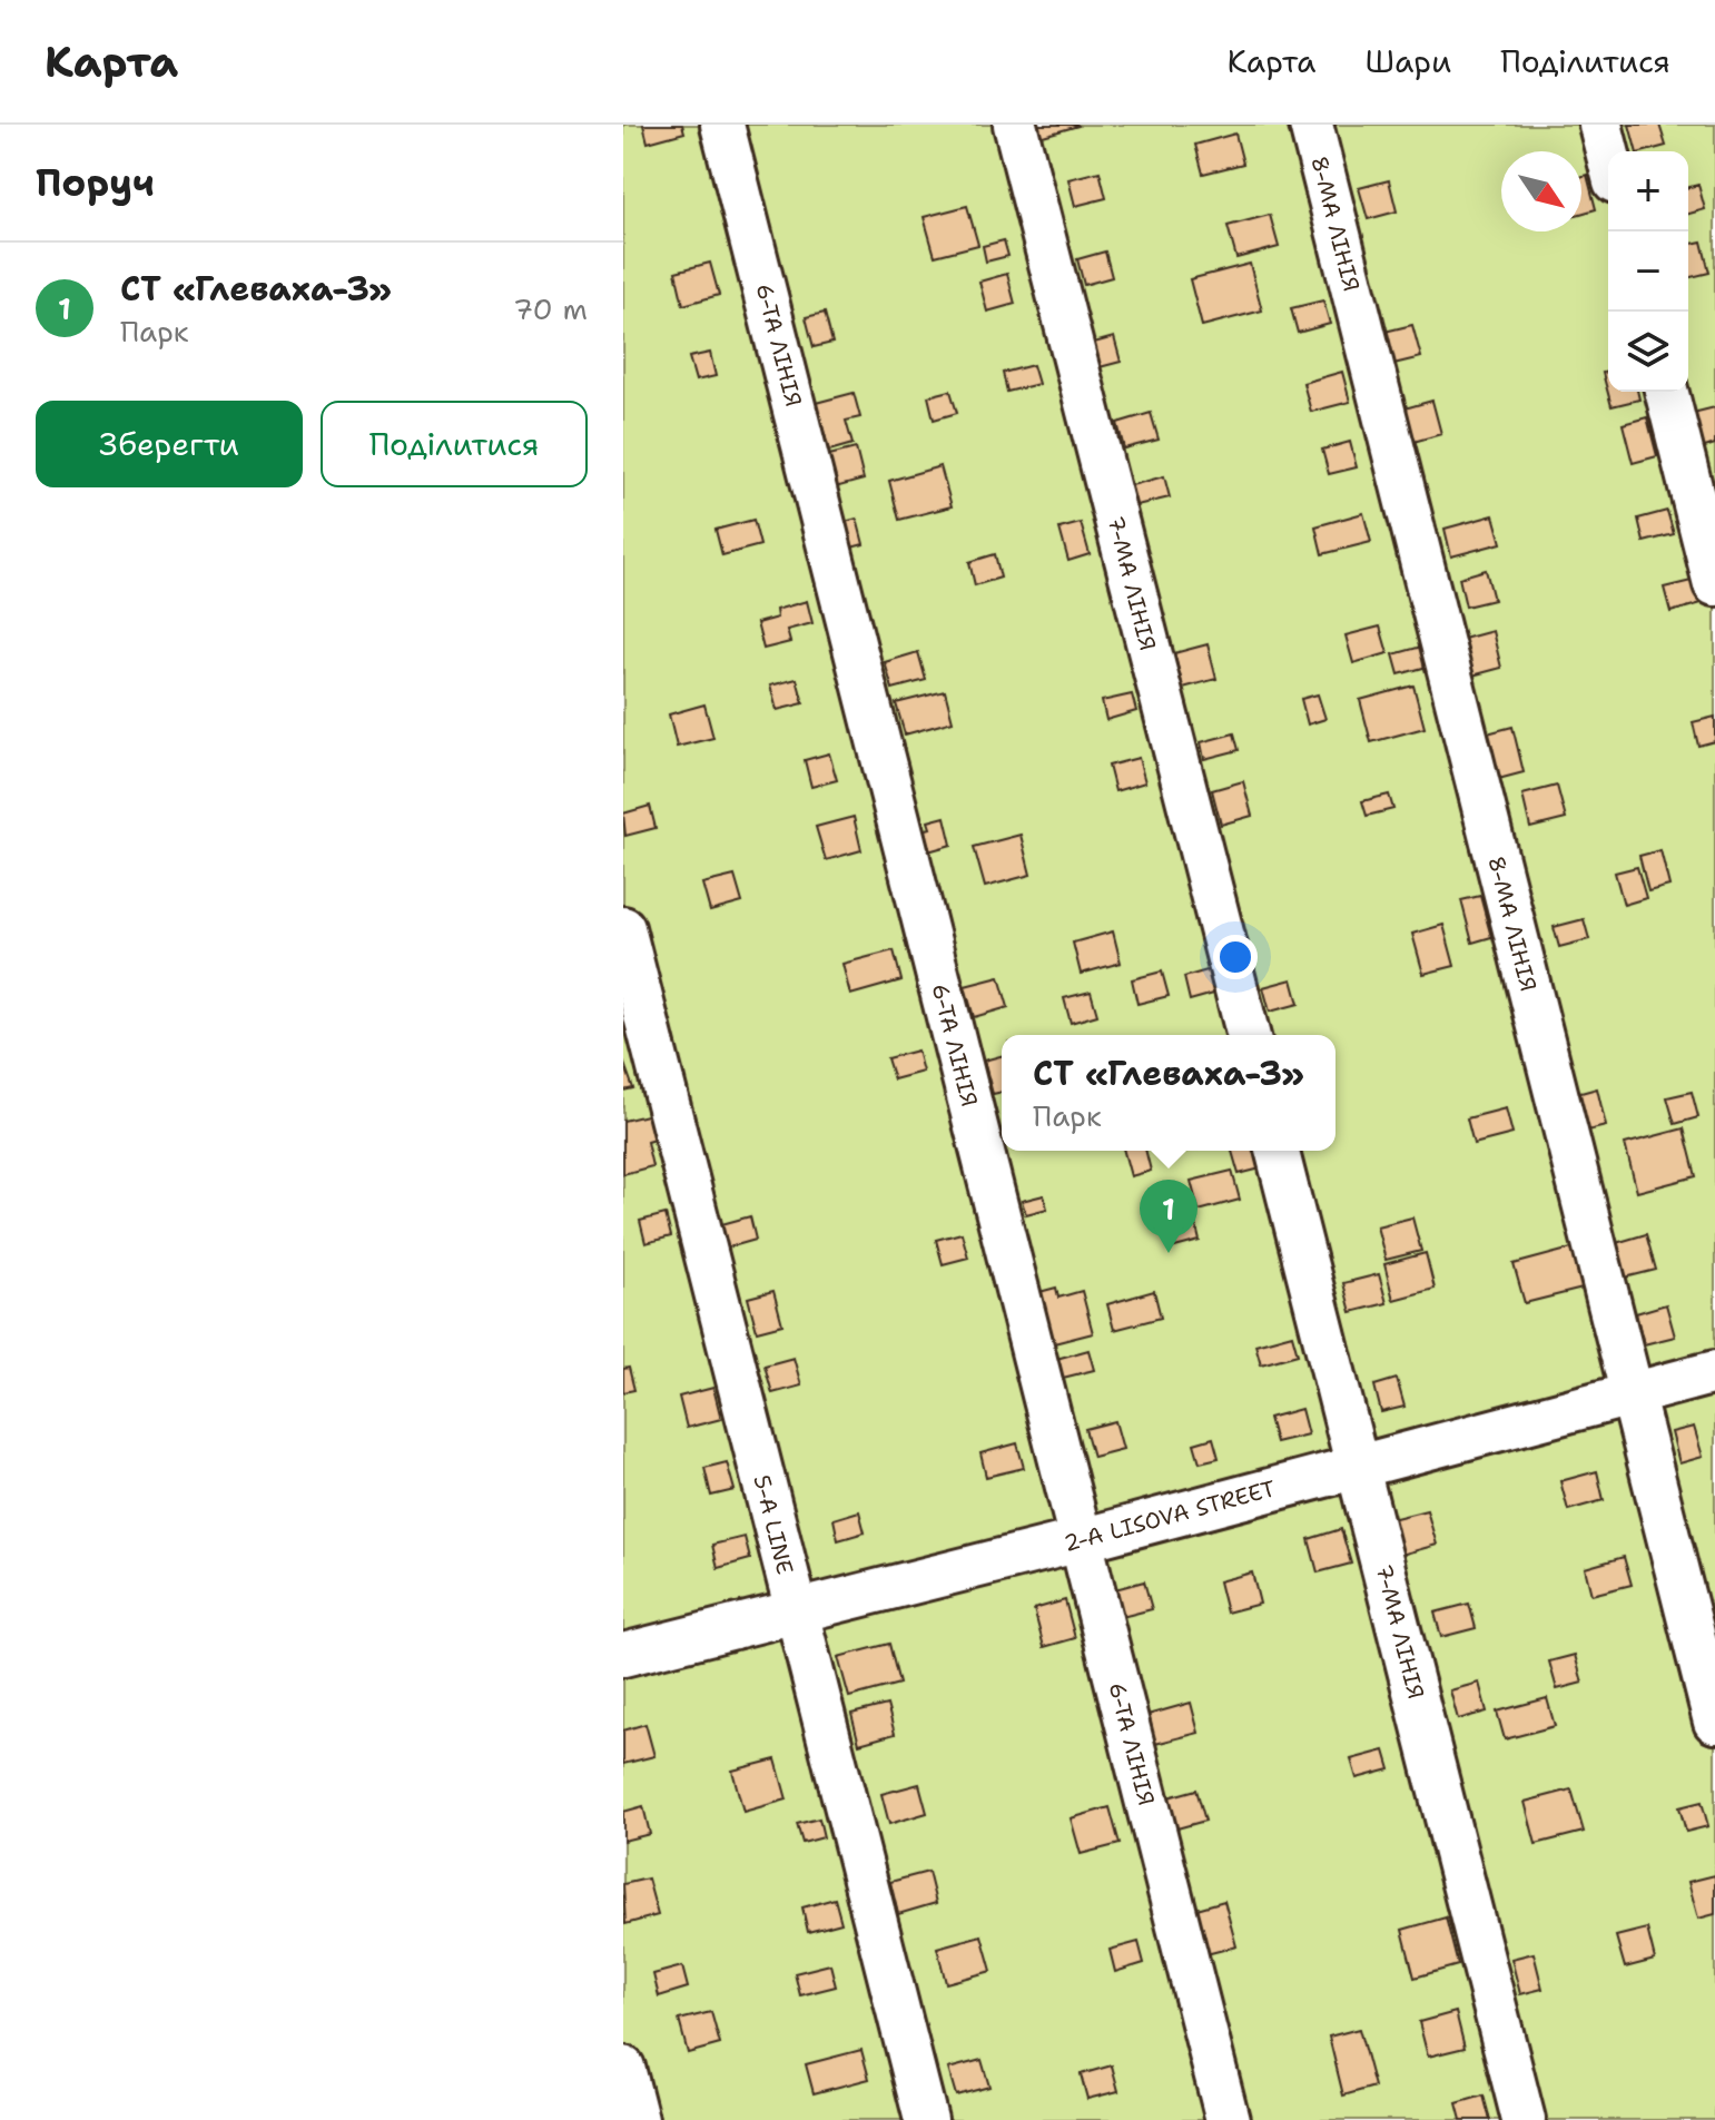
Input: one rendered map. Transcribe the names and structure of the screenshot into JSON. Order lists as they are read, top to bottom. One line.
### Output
{"streets":{"street":["8-МА ЛІНІЯ","6-ТА ЛІНІЯ","7-МА ЛІНІЯ","2-A LISOVA STREET","5-A LINE"]},"crossings":[["8-МА ЛІНІЯ","2-A LISOVA STREET"],["6-ТА ЛІНІЯ","2-A LISOVA STREET"],["7-МА ЛІНІЯ","2-A LISOVA STREET"],["2-A LISOVA STREET","5-A LINE"]],"north":"bottom right","page":{"header":"Карта","nav":["Карта","Шари","Поділитися"],"heading":"Поруч","map_buttons":["+","−"],"list":[{"mark":"1","name":"СТ «Глеваха-3»","note":"Парк","value":"70 m"}],"buttons":["Зберегти","Поділитися"],"popup":["СТ «Глеваха-3»","Парк"],"pins":"1"}}
